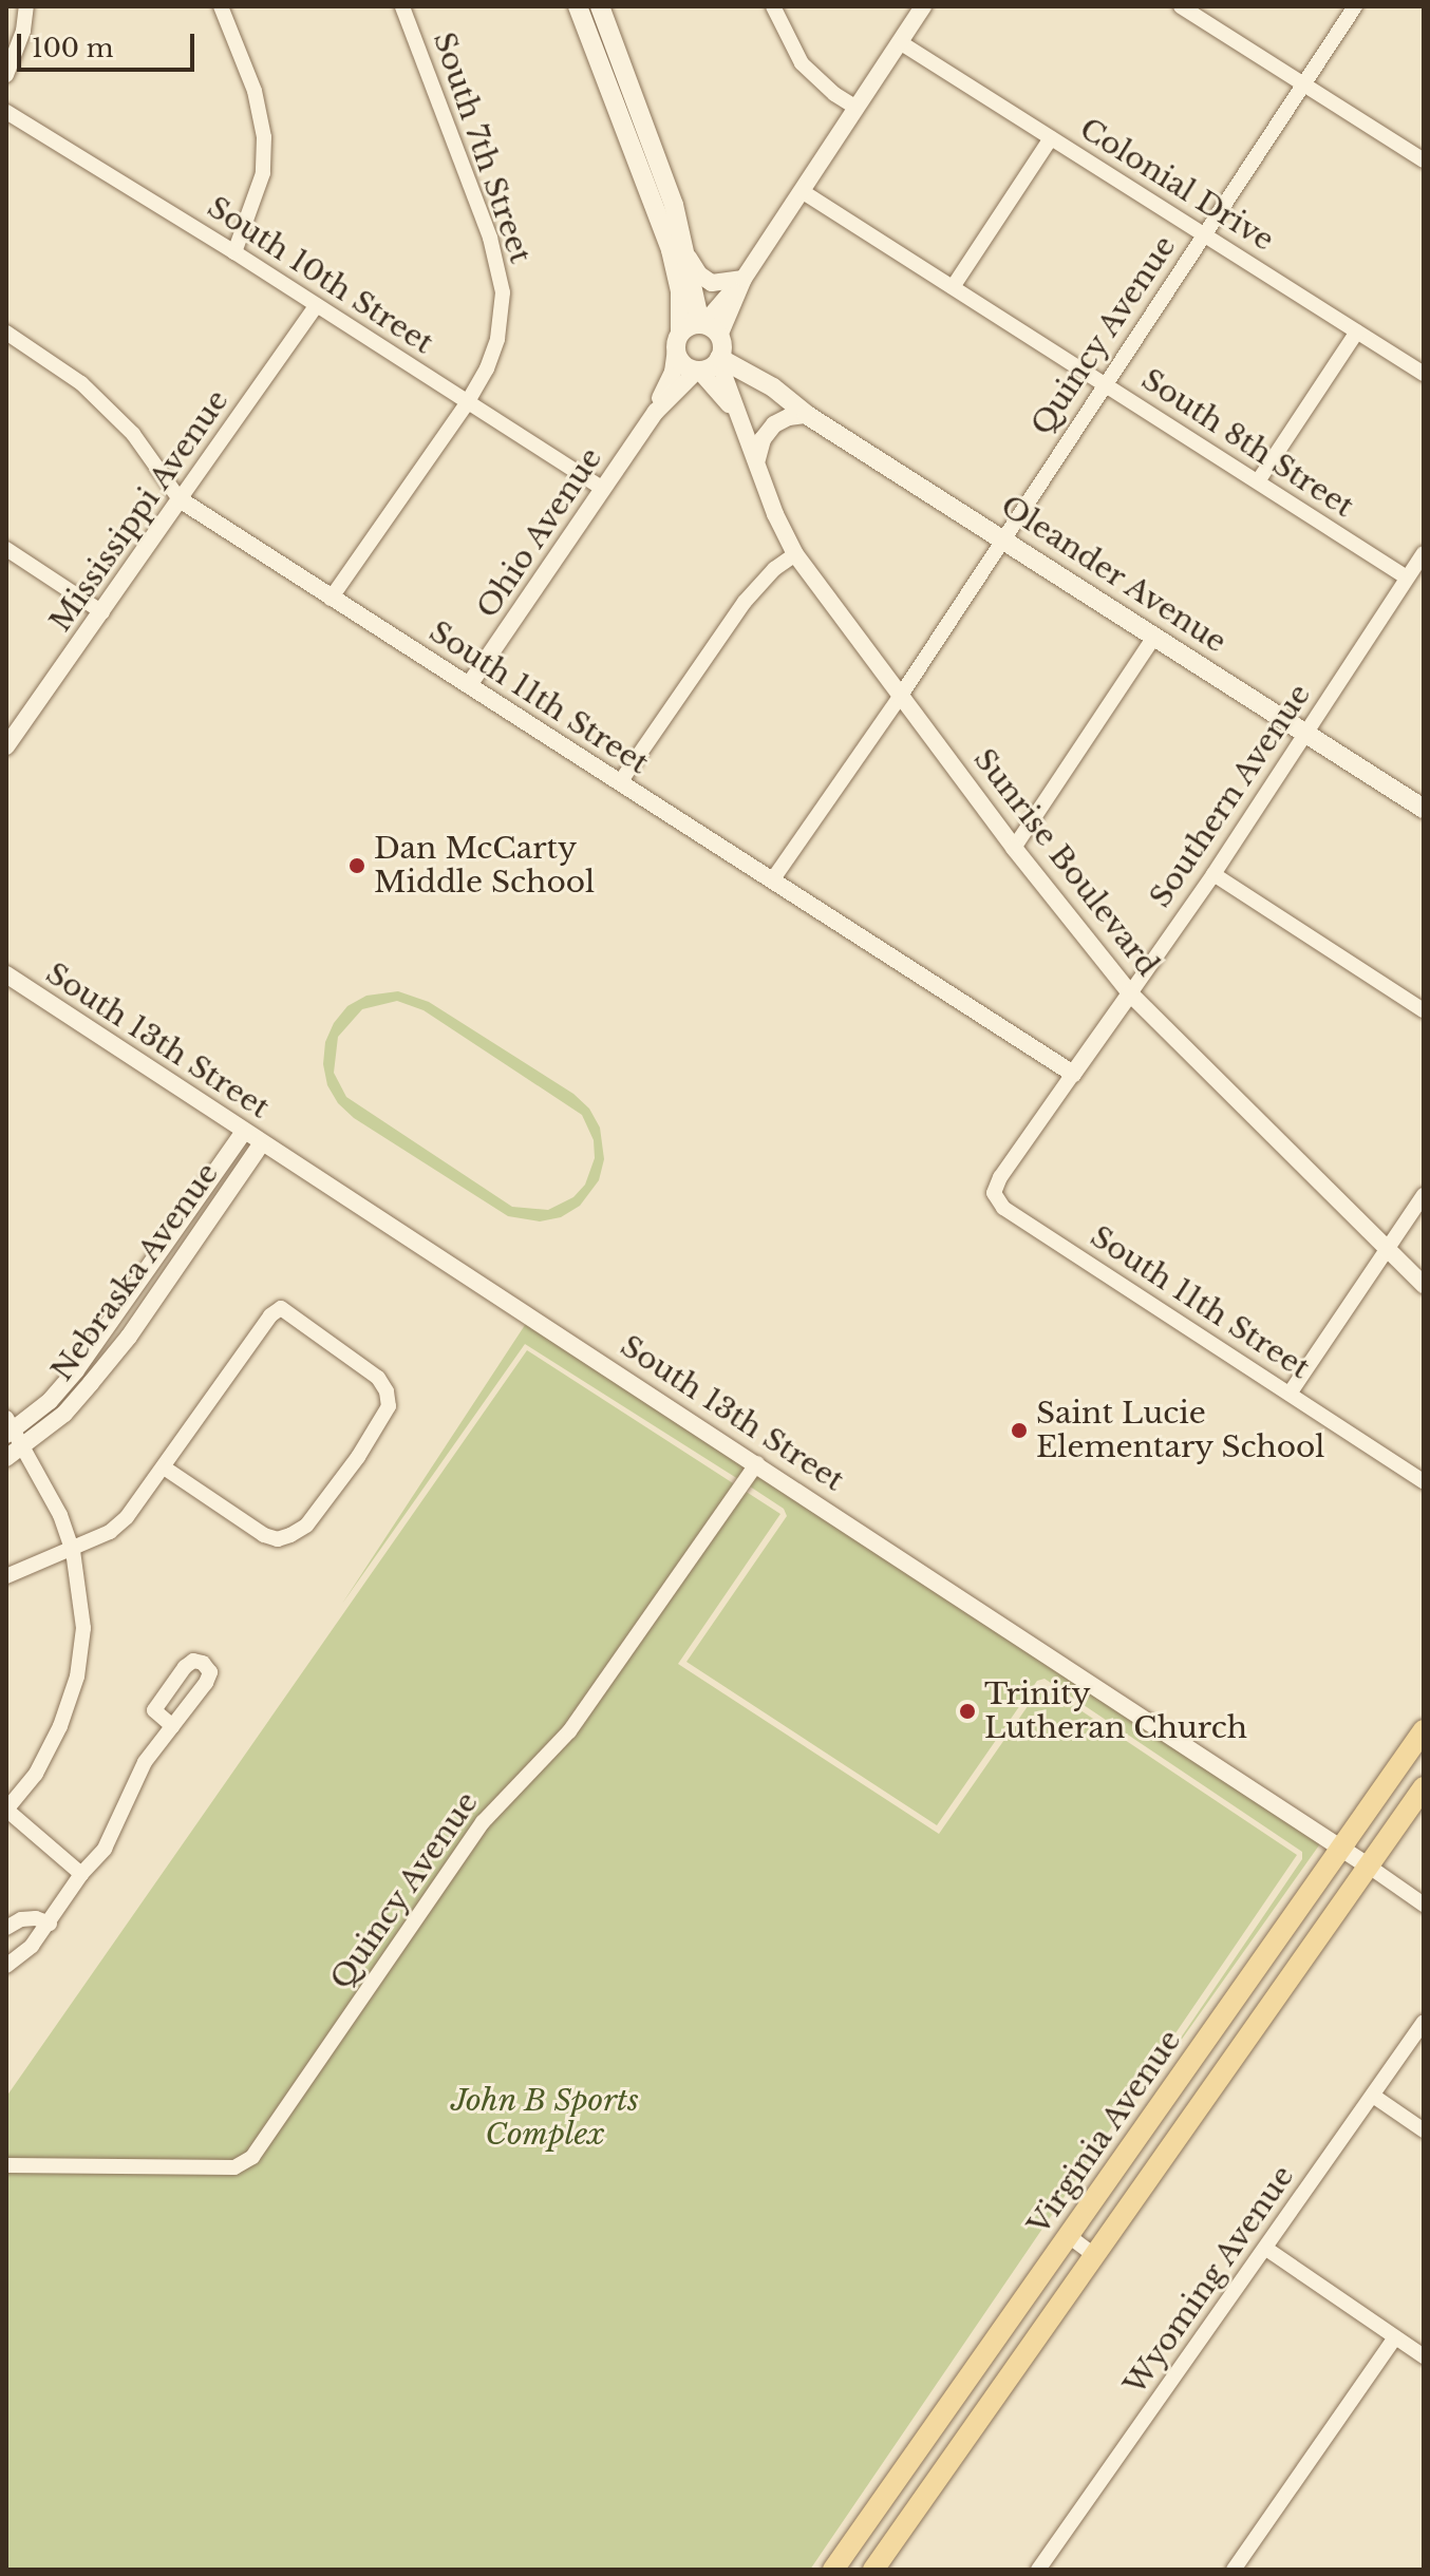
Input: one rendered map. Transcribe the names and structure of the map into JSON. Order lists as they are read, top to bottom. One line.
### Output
{"streets":{"main road":["Oleander Avenue","Virginia Avenue"],"street":["South 7th Street","Colonial Drive","South 10th Street","Quincy Avenue","South 8th Street","Mississippi Avenue","Ohio Avenue","South 11th Street","Southern Avenue","Sunrise Boulevard","South 13th Street","Nebraska Avenue","Wyoming Avenue"]},"crossings":[["South 7th Street","South 10th Street"],["Colonial Drive","Quincy Avenue"],["South 10th Street","Mississippi Avenue"],["South 10th Street","Ohio Avenue"],["Quincy Avenue","South 8th Street"],["Quincy Avenue","Oleander Avenue"],["Quincy Avenue","South 11th Street"],["Quincy Avenue","Sunrise Boulevard"],["Quincy Avenue","South 13th Street"],["South 8th Street","Southern Avenue"],["Mississippi Avenue","South 11th Street"],["Ohio Avenue","South 11th Street"],["Ohio Avenue","Sunrise Boulevard"],["Oleander Avenue","Southern Avenue"],["Oleander Avenue","Sunrise Boulevard"],["South 11th Street","Southern Avenue"],["Southern Avenue","Sunrise Boulevard"],["South 13th Street","Nebraska Avenue"],["South 13th Street","Virginia Avenue"]],"parks":["John B Sports Complex"],"places":["Dan McCarty Middle School","Saint Lucie Elementary School","Trinity Lutheran Church"],"scale_bar":"100 m"}
